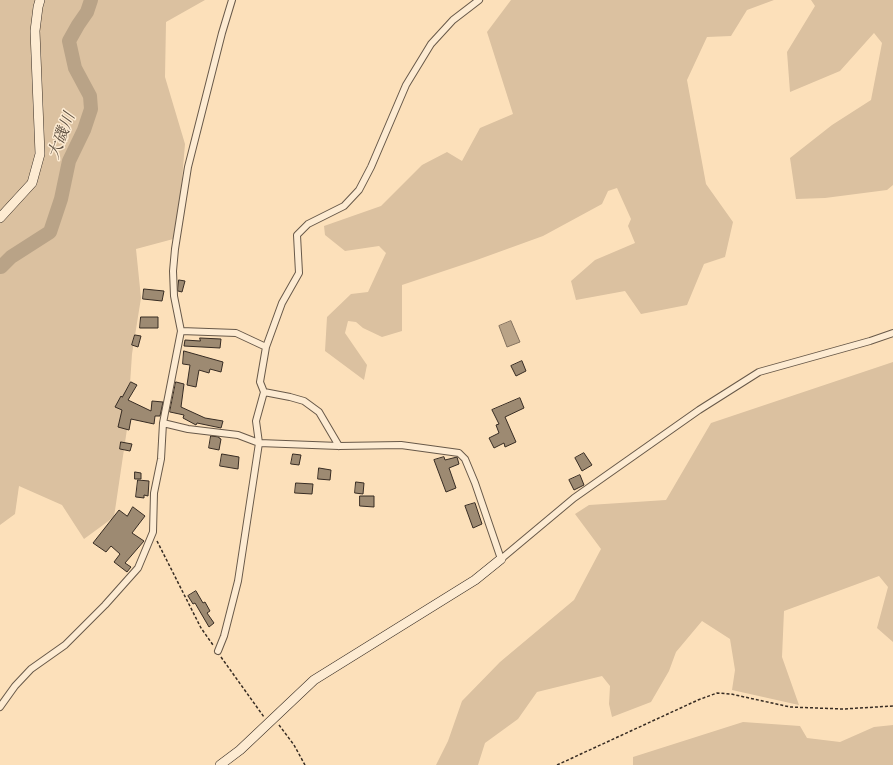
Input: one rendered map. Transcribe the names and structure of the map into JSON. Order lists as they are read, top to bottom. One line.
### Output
{"water":["大磯川"]}
